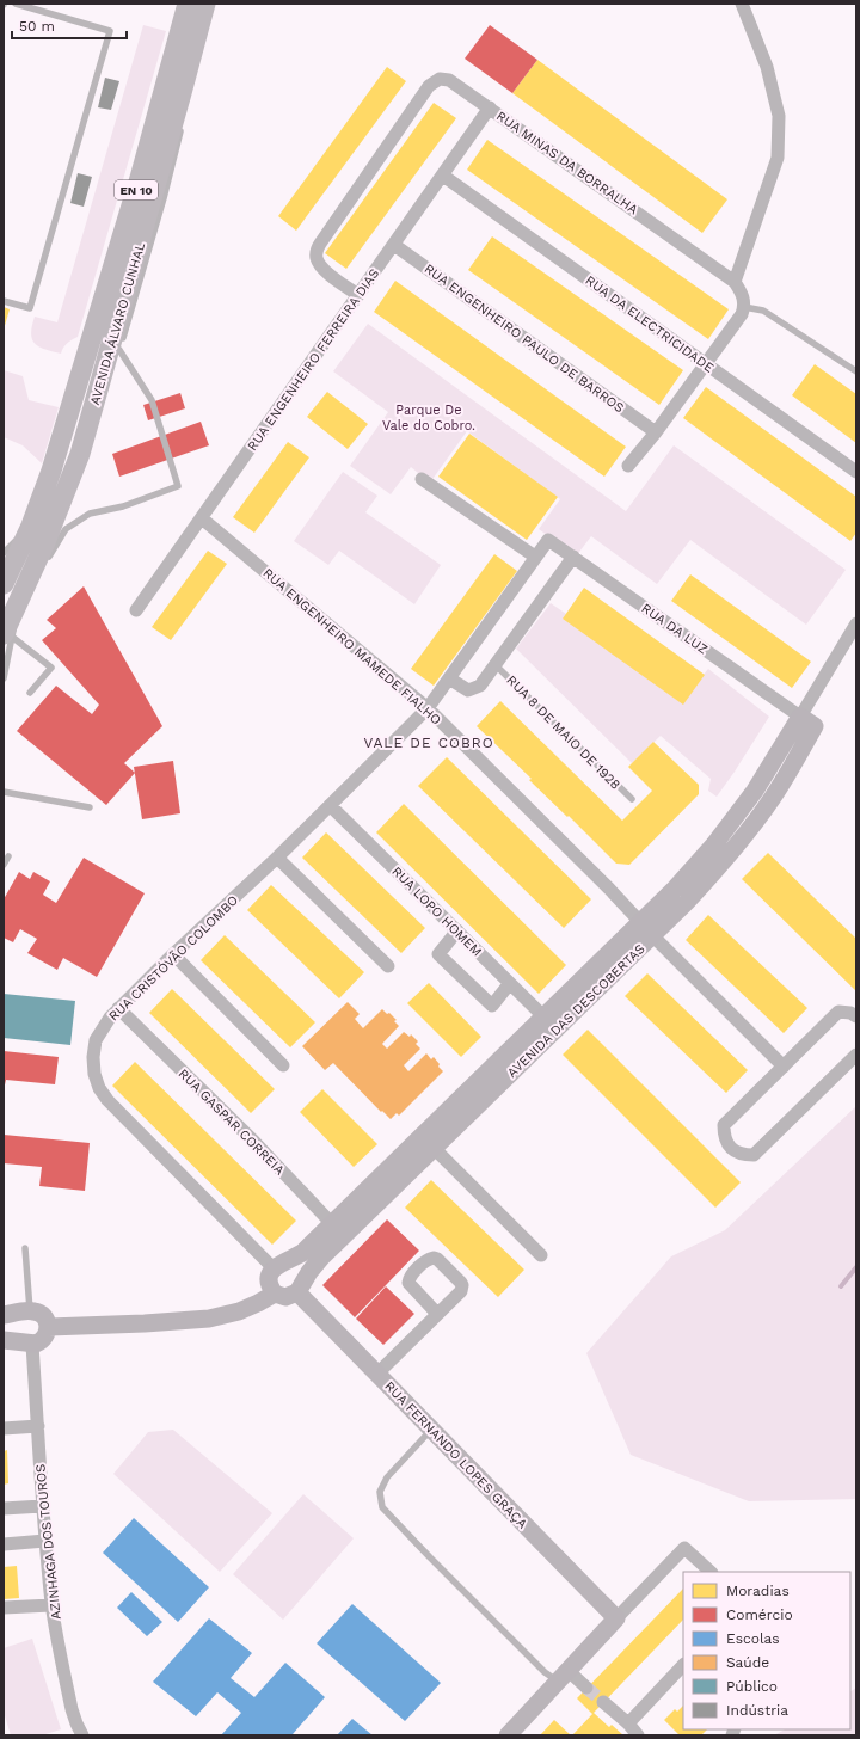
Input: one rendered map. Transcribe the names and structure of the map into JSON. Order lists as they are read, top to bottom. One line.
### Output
{"streets":{"main road":["EN 10","AVENIDA ÁLVARO CUNHAL"],"street":["RUA MINAS DA BORRALHA","RUA DA ELECTRICIDADE","RUA ENGENHEIRO PAULO DE BARROS","RUA ENGENHEIRO FERREIRA DIAS","RUA DA LUZ","RUA ENGENHEIRO MAMEDE FIALHO","RUA 8 DE MAIO DE 1928","RUA LOPO HOMEM","RUA CRISTÓVÃO COLOMBO","AVENIDA DAS DESCOBERTAS","RUA GASPAR CORREIA","RUA FERNANDO LOPES GRAÇA","AZINHAGA DOS TOUROS"]},"crossings":[["RUA MINAS DA BORRALHA","RUA ENGENHEIRO FERREIRA DIAS"],["RUA DA ELECTRICIDADE","RUA ENGENHEIRO FERREIRA DIAS"],["RUA ENGENHEIRO PAULO DE BARROS","RUA ENGENHEIRO FERREIRA DIAS"],["RUA ENGENHEIRO FERREIRA DIAS","RUA ENGENHEIRO MAMEDE FIALHO"],["RUA DA LUZ","RUA 8 DE MAIO DE 1928"],["RUA DA LUZ","AVENIDA DAS DESCOBERTAS"],["RUA ENGENHEIRO MAMEDE FIALHO","RUA CRISTÓVÃO COLOMBO"],["RUA ENGENHEIRO MAMEDE FIALHO","AVENIDA DAS DESCOBERTAS"],["RUA LOPO HOMEM","RUA CRISTÓVÃO COLOMBO"],["RUA LOPO HOMEM","AVENIDA DAS DESCOBERTAS"],["RUA CRISTÓVÃO COLOMBO","AVENIDA DAS DESCOBERTAS"],["RUA CRISTÓVÃO COLOMBO","RUA GASPAR CORREIA"],["RUA CRISTÓVÃO COLOMBO","RUA FERNANDO LOPES GRAÇA"],["AVENIDA DAS DESCOBERTAS","RUA GASPAR CORREIA"],["AVENIDA DAS DESCOBERTAS","RUA FERNANDO LOPES GRAÇA"]],"districts":["VALE DE COBRO"],"parks":["Parque De Vale do Cobro."],"legend":["Moradias","Comércio","Escolas","Saúde","Público","Indústria"],"scale_bar":"50 m"}
